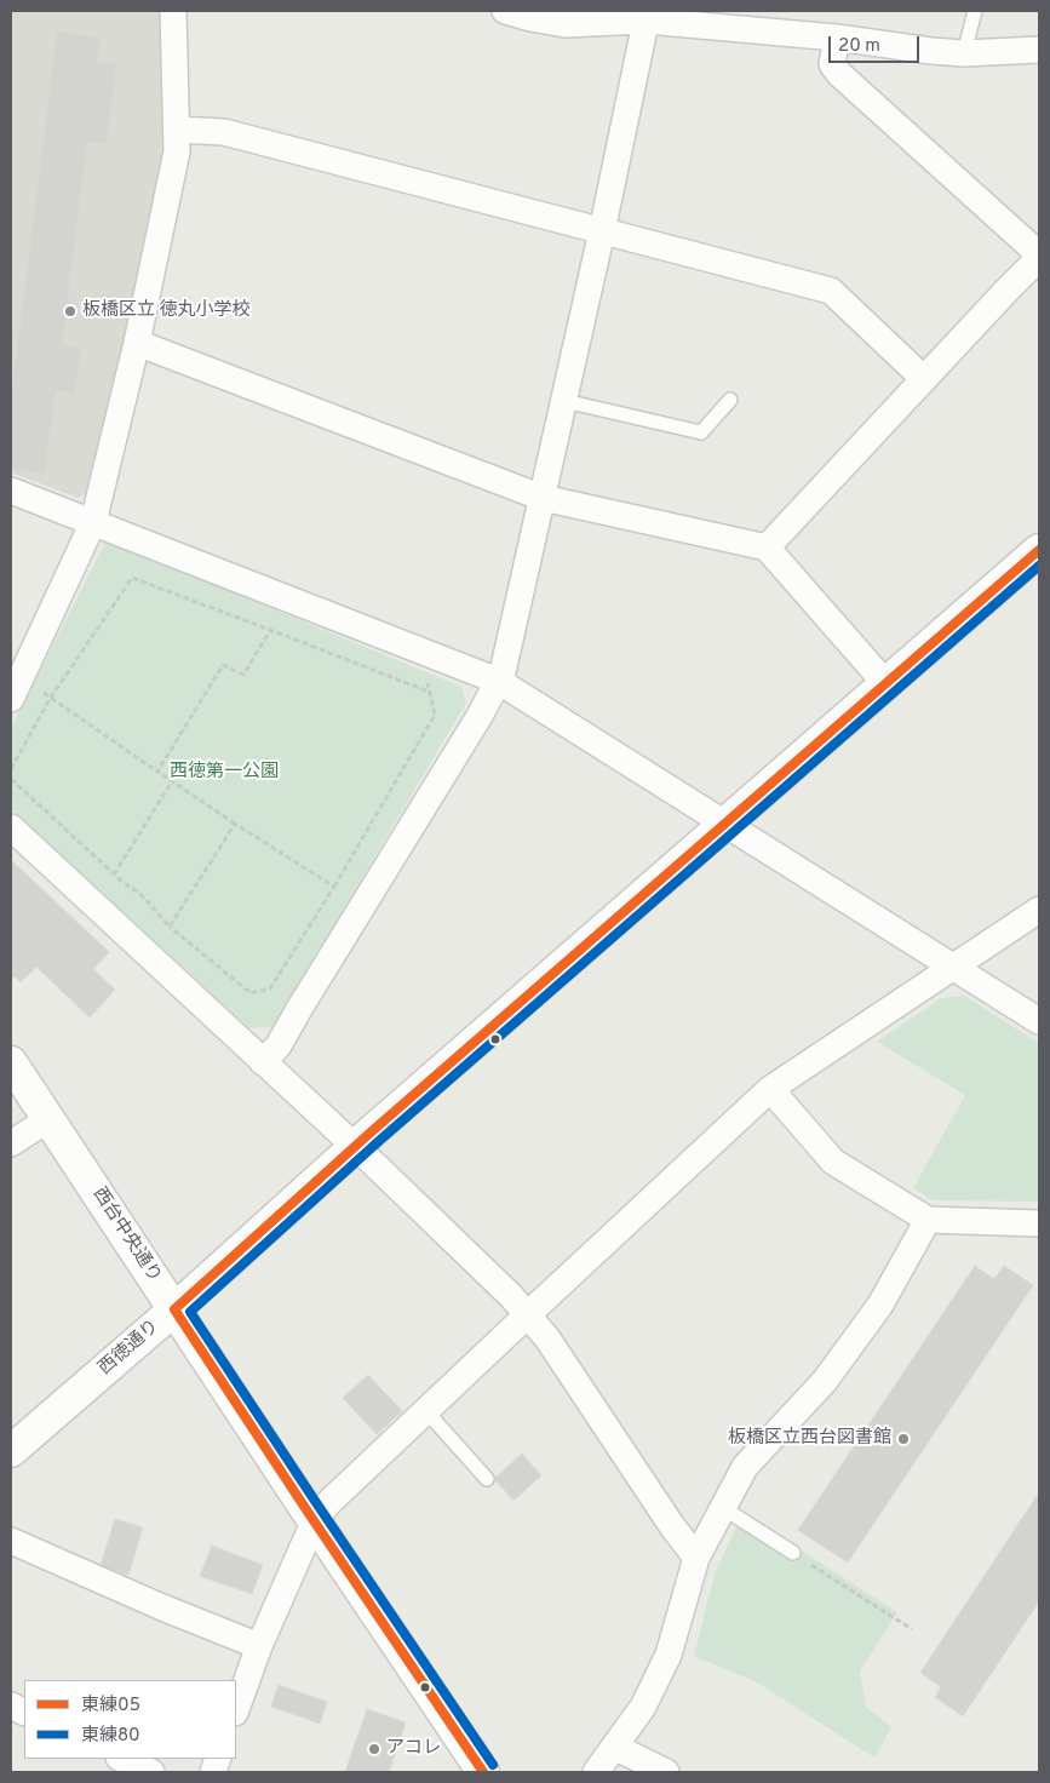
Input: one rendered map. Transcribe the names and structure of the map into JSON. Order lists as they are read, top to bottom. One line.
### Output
{"streets":{"street":["西台中央通り","西徳通り"]},"crossings":[["西台中央通り","西徳通り"]],"parks":["西徳第一公園"],"places":["板橋区立 徳丸小学校","板橋区立西台図書館","アコレ"],"lines":["transit line 東練05","transit line 東練80"],"legend":["東練05","東練80"],"scale_bar":"20 m"}
